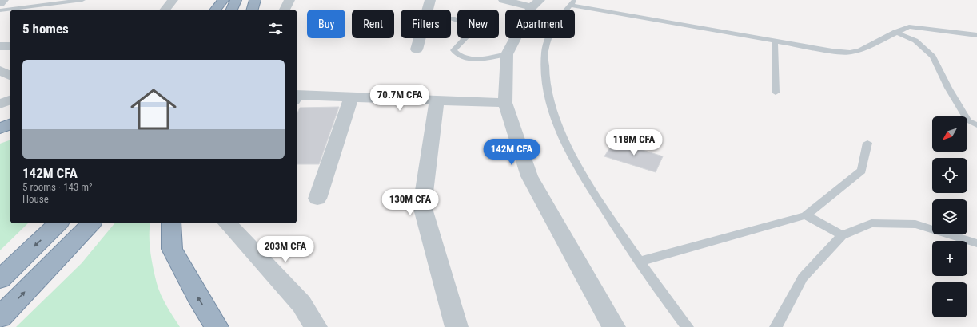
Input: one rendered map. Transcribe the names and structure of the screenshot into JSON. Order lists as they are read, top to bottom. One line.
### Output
{"north":"bottom left","page":{"chip":["Buy","Rent","Filters","New","Apartment"],"heading":"5 homes","list":[{"name":"142M CFA","note":"5 rooms · 143 m² · House"}],"price":["70.7M CFA","118M CFA","142M CFA","130M CFA","203M CFA"],"map_buttons":["+","−"]}}
